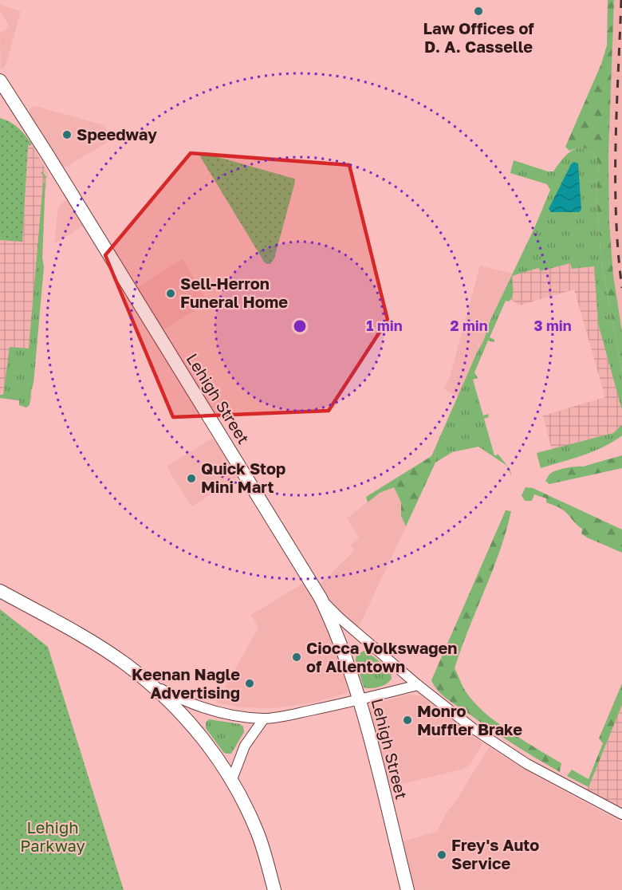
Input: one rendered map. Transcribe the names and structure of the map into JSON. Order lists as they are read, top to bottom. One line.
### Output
{"streets":{"main road":["Lehigh Street"]},"parks":["Lehigh Parkway"],"places":["Law Offices of D. A. Casselle","Speedway","Sell-Herron Funeral Home","Quick Stop Mini Mart","Ciocca Volkswagen of Allentown","Keenan Nagle Advertising","Monro Muffler Brake","Frey's Auto Service"],"rings":["1 min","2 min","3 min"]}
